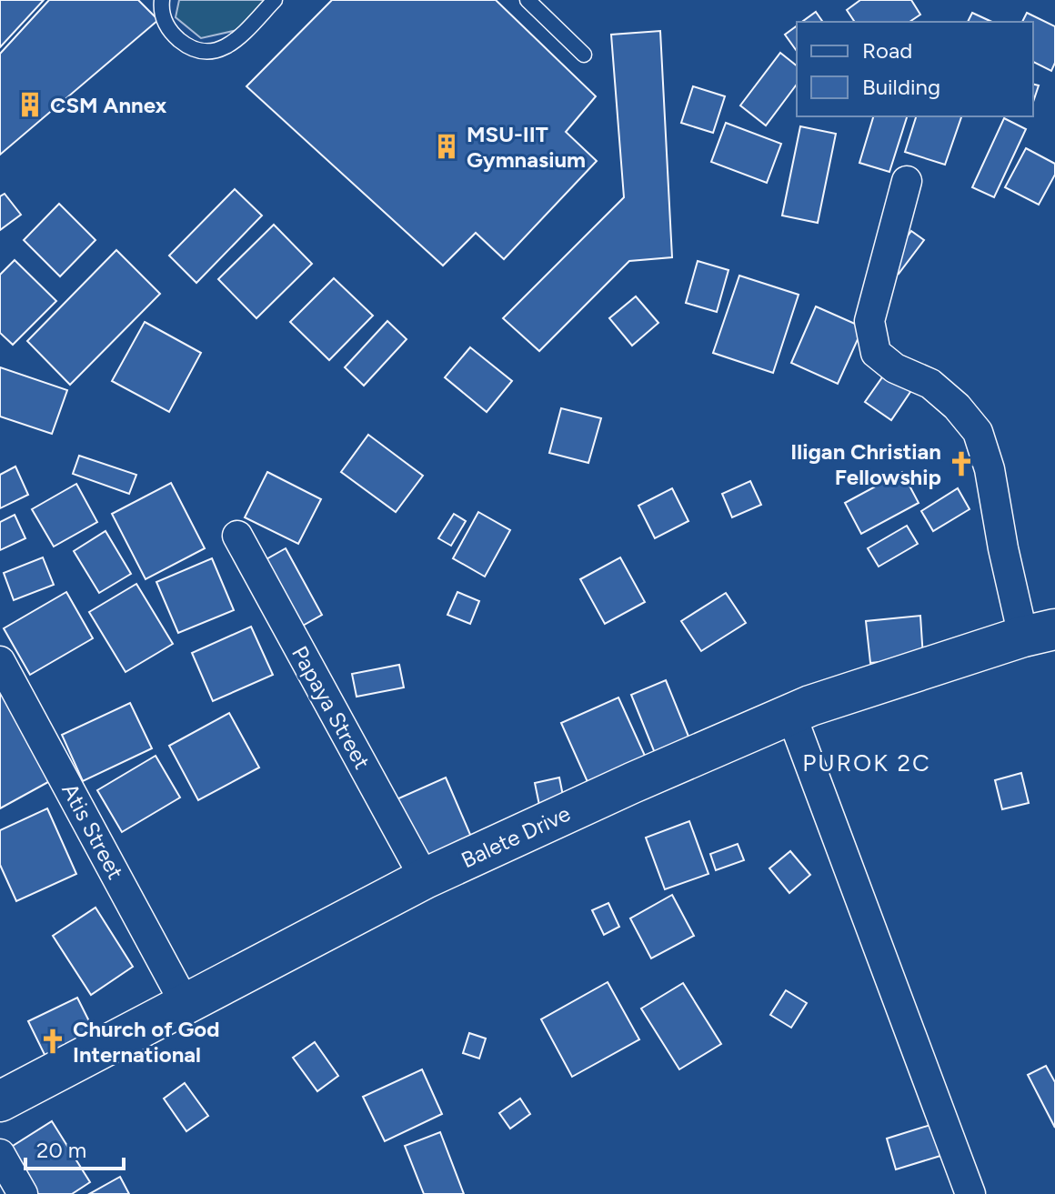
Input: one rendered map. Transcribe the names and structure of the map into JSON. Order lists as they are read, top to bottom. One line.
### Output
{"streets":{"street":["Papaya Street","Atis Street","Balete Drive"]},"crossings":[["Papaya Street","Balete Drive"],["Atis Street","Balete Drive"]],"districts":["PUROK 2C"],"places":{"building":["CSM Annex","MSU-IIT Gymnasium"],"church":["Iligan Christian Fellowship","Church of God International"]},"legend":["Road","Building"],"scale_bar":"20 m"}
